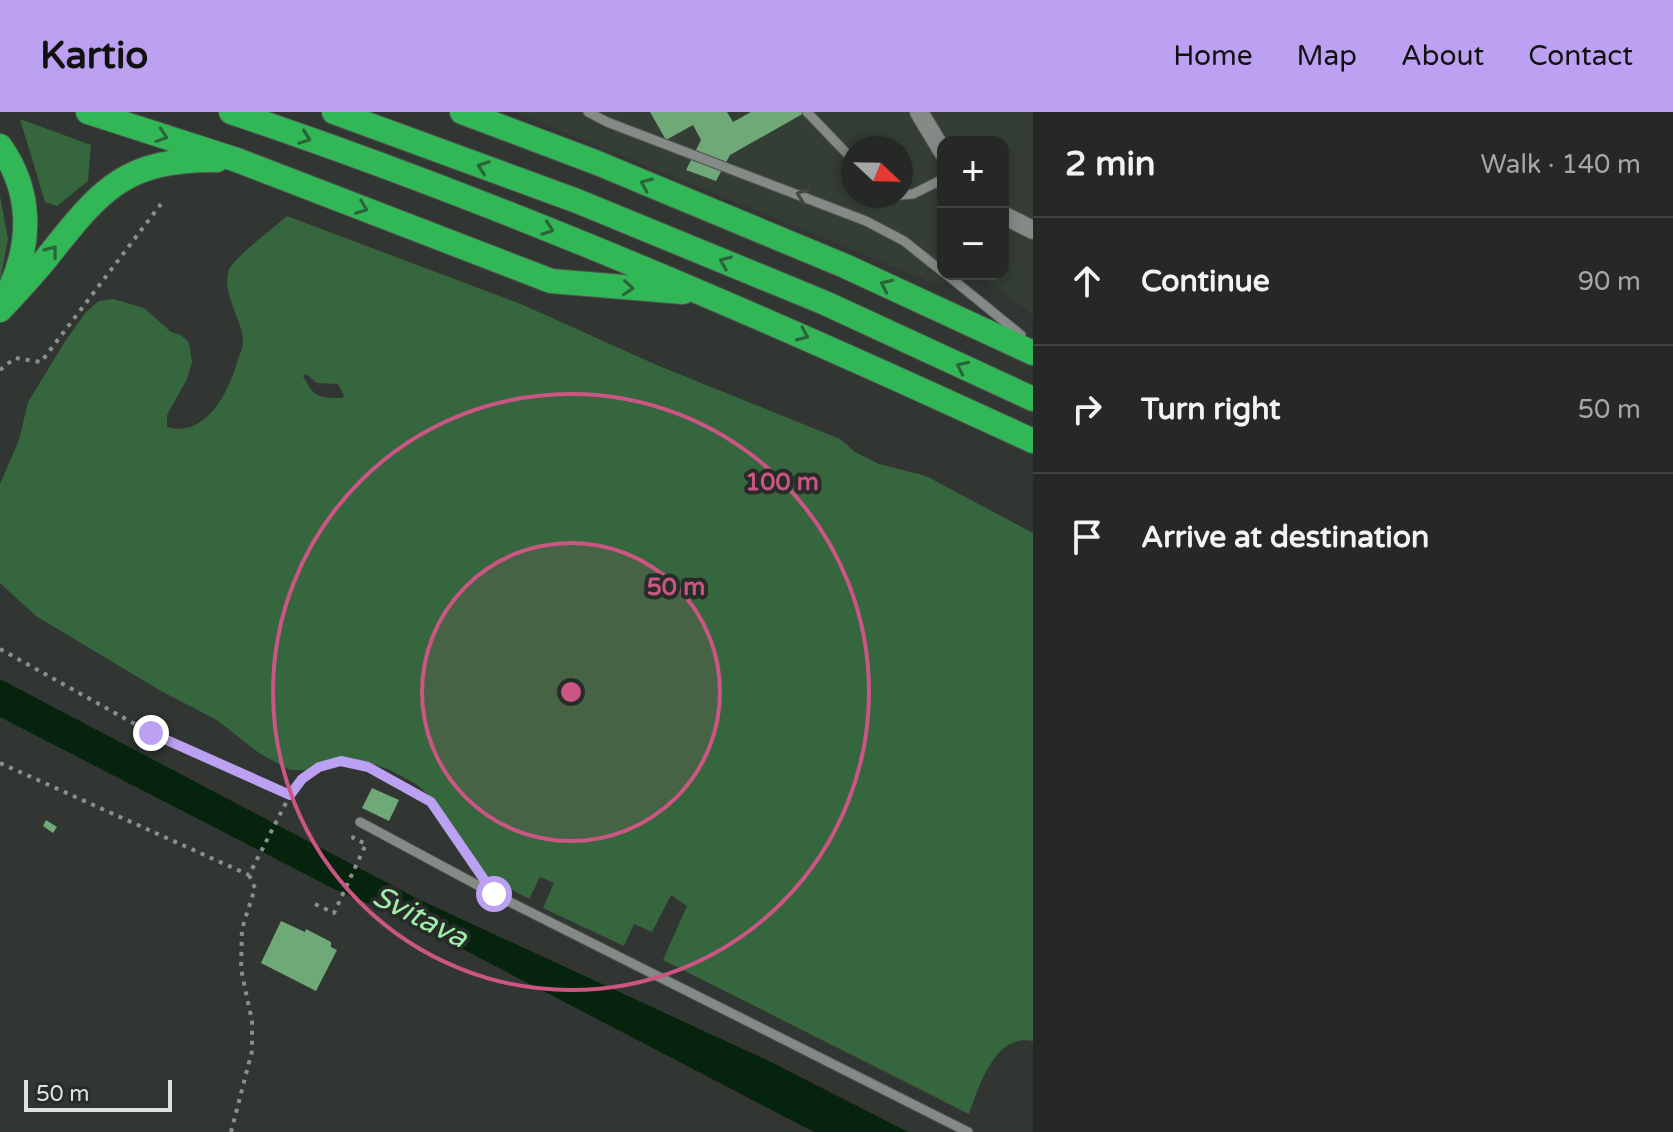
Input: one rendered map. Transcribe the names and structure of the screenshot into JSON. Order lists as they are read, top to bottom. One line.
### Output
{"water":["Svitava"],"scale_bar":"50 m","north":"right","page":{"header":"Kartio","nav":["Home","Map","About","Contact"],"heading":["2 min","Walk · 140 m"],"map_buttons":["+","−"],"list":[["Continue","90 m"],["Turn right","50 m"],"Arrive at destination"],"scale":"50 m"},"rings":["100 m","50 m"]}
